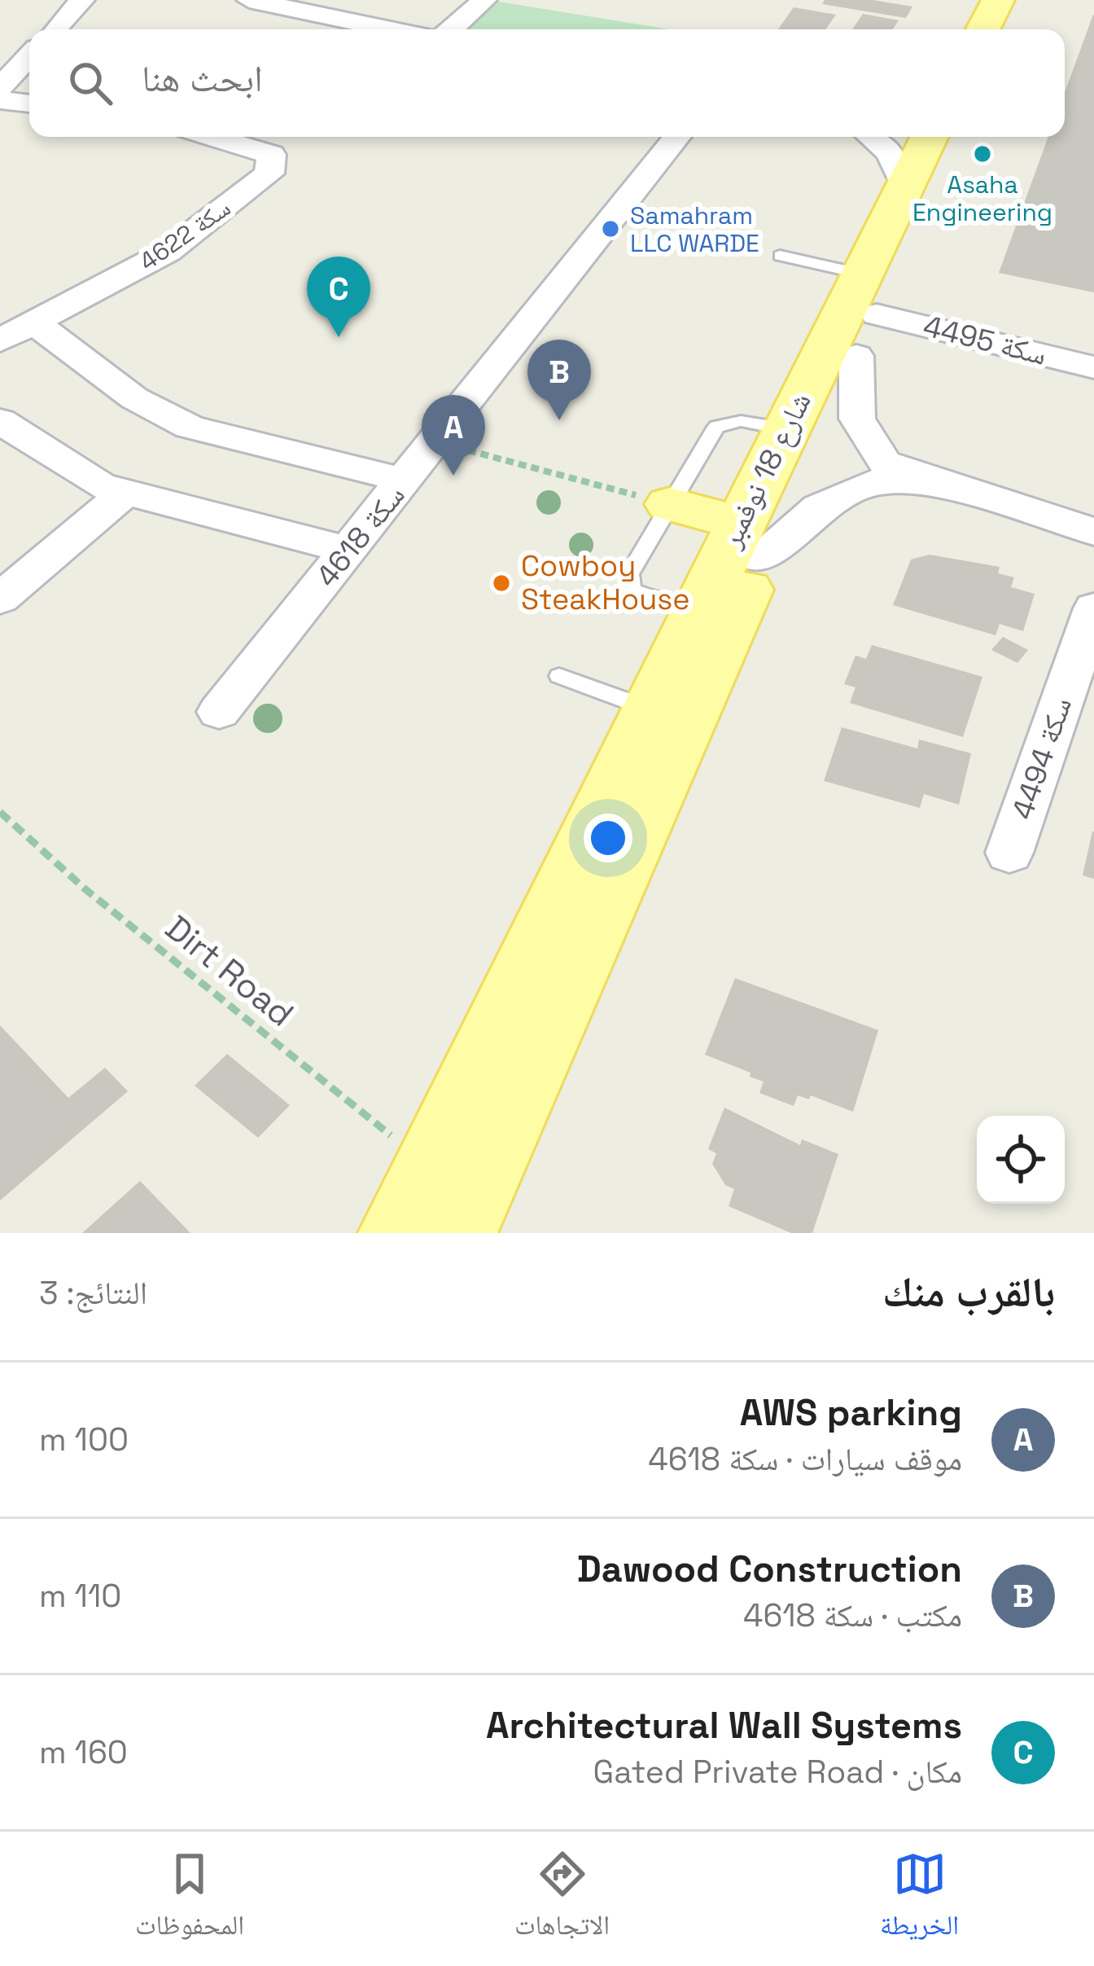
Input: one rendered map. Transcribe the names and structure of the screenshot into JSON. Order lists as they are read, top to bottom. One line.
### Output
{"streets":{"main road":["شارع 18 نوفمبر"],"street":["سكة 4622","سكة 4495","سكة 4618","سكة 4494"],"path":["Dirt Road"]},"crossings":[["سكة 4495","شارع 18 نوفمبر"],["شارع 18 نوفمبر","Dirt Road"]],"places":["Asaha Engineering","Samahram LLC WARDE","Cowboy SteakHouse"],"page":{"search":"ابحث هنا","pins":["C","B","A"],"heading":["بالقرب منك","النتائج: 3"],"list":[{"mark":"A","name":"AWS parking","note":"موقف سيارات · سكة 4618","value":"100 m"},{"mark":"B","name":"Dawood Construction","note":"مكتب · سكة 4618","value":"110 m"},{"mark":"C","name":"Architectural Wall Systems","note":"مكان · Gated Private Road","value":"160 m"}],"nav":["الخريطة","الاتجاهات","المحفوظات"]}}
